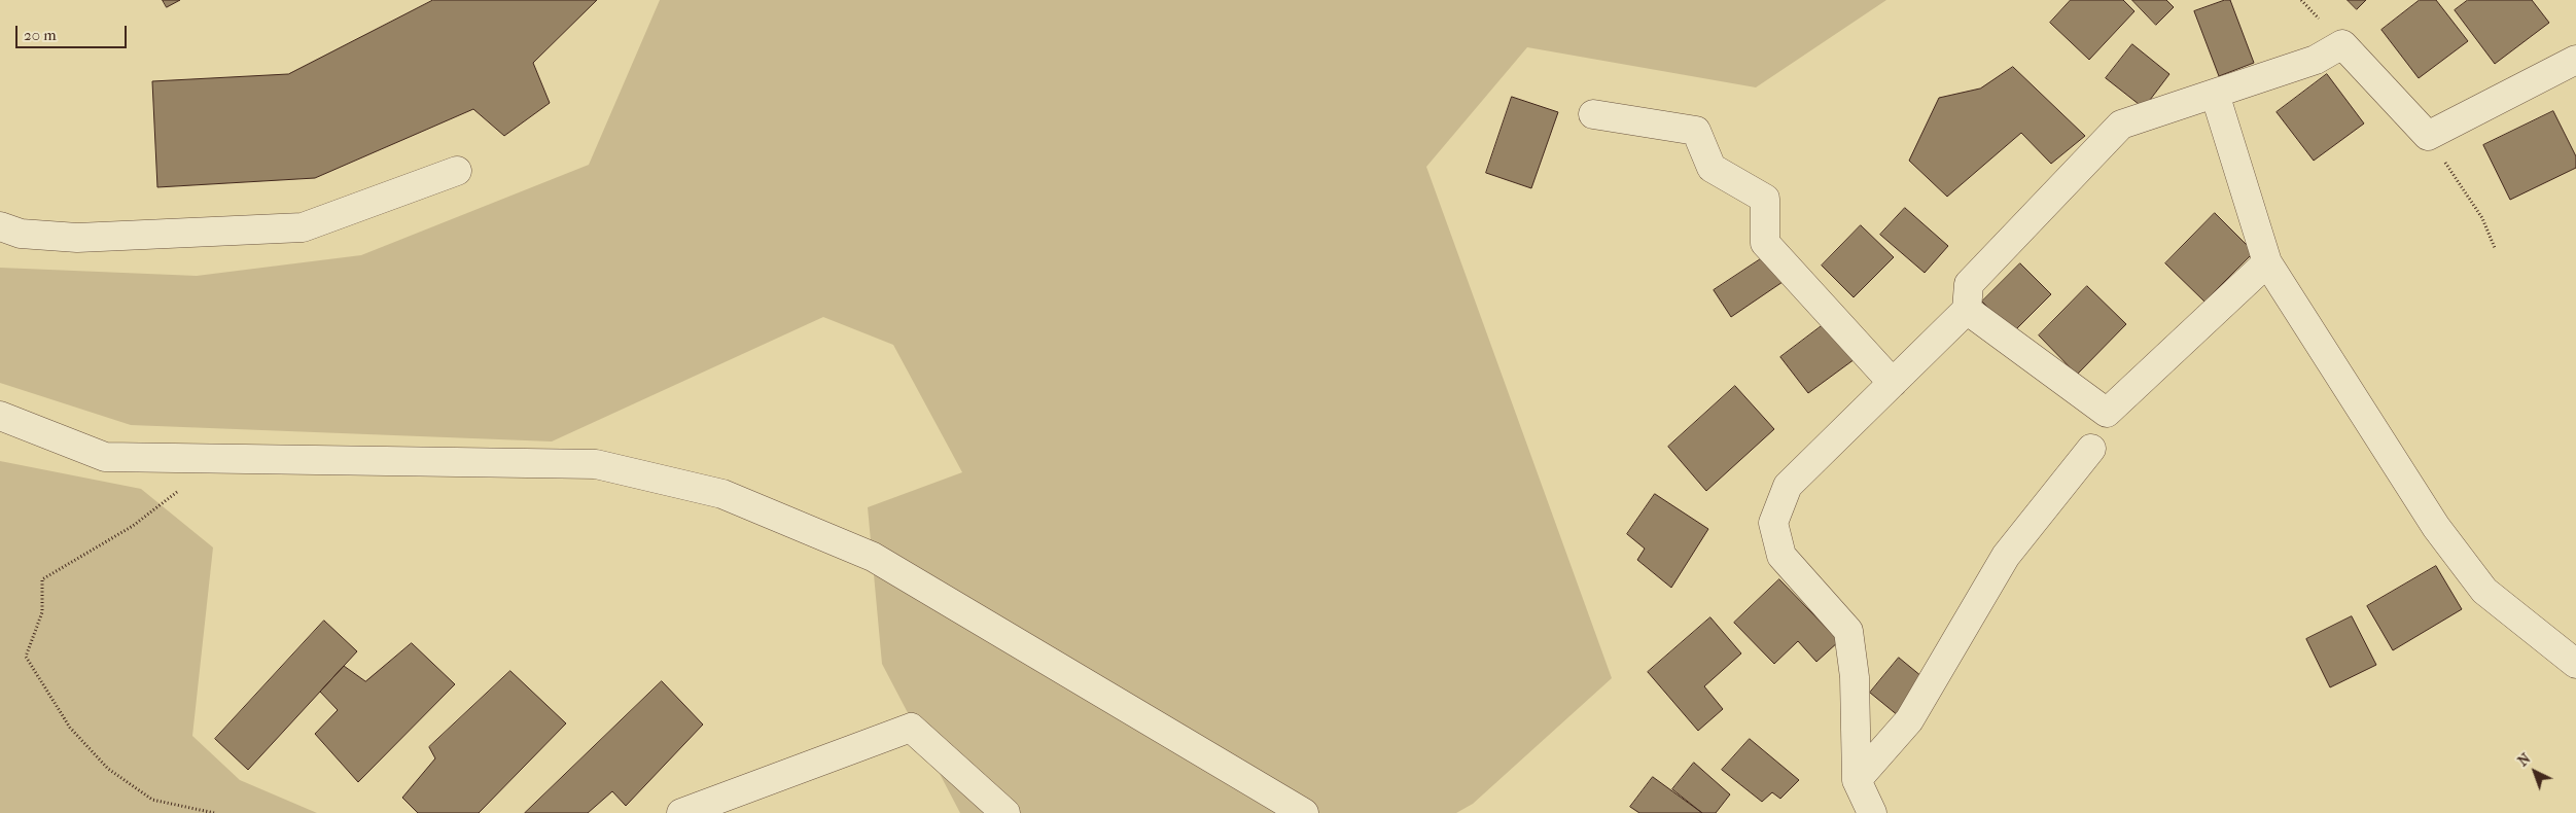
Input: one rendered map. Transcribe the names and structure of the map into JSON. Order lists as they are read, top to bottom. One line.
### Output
{"scale_bar":"20 m","north":"top left"}
